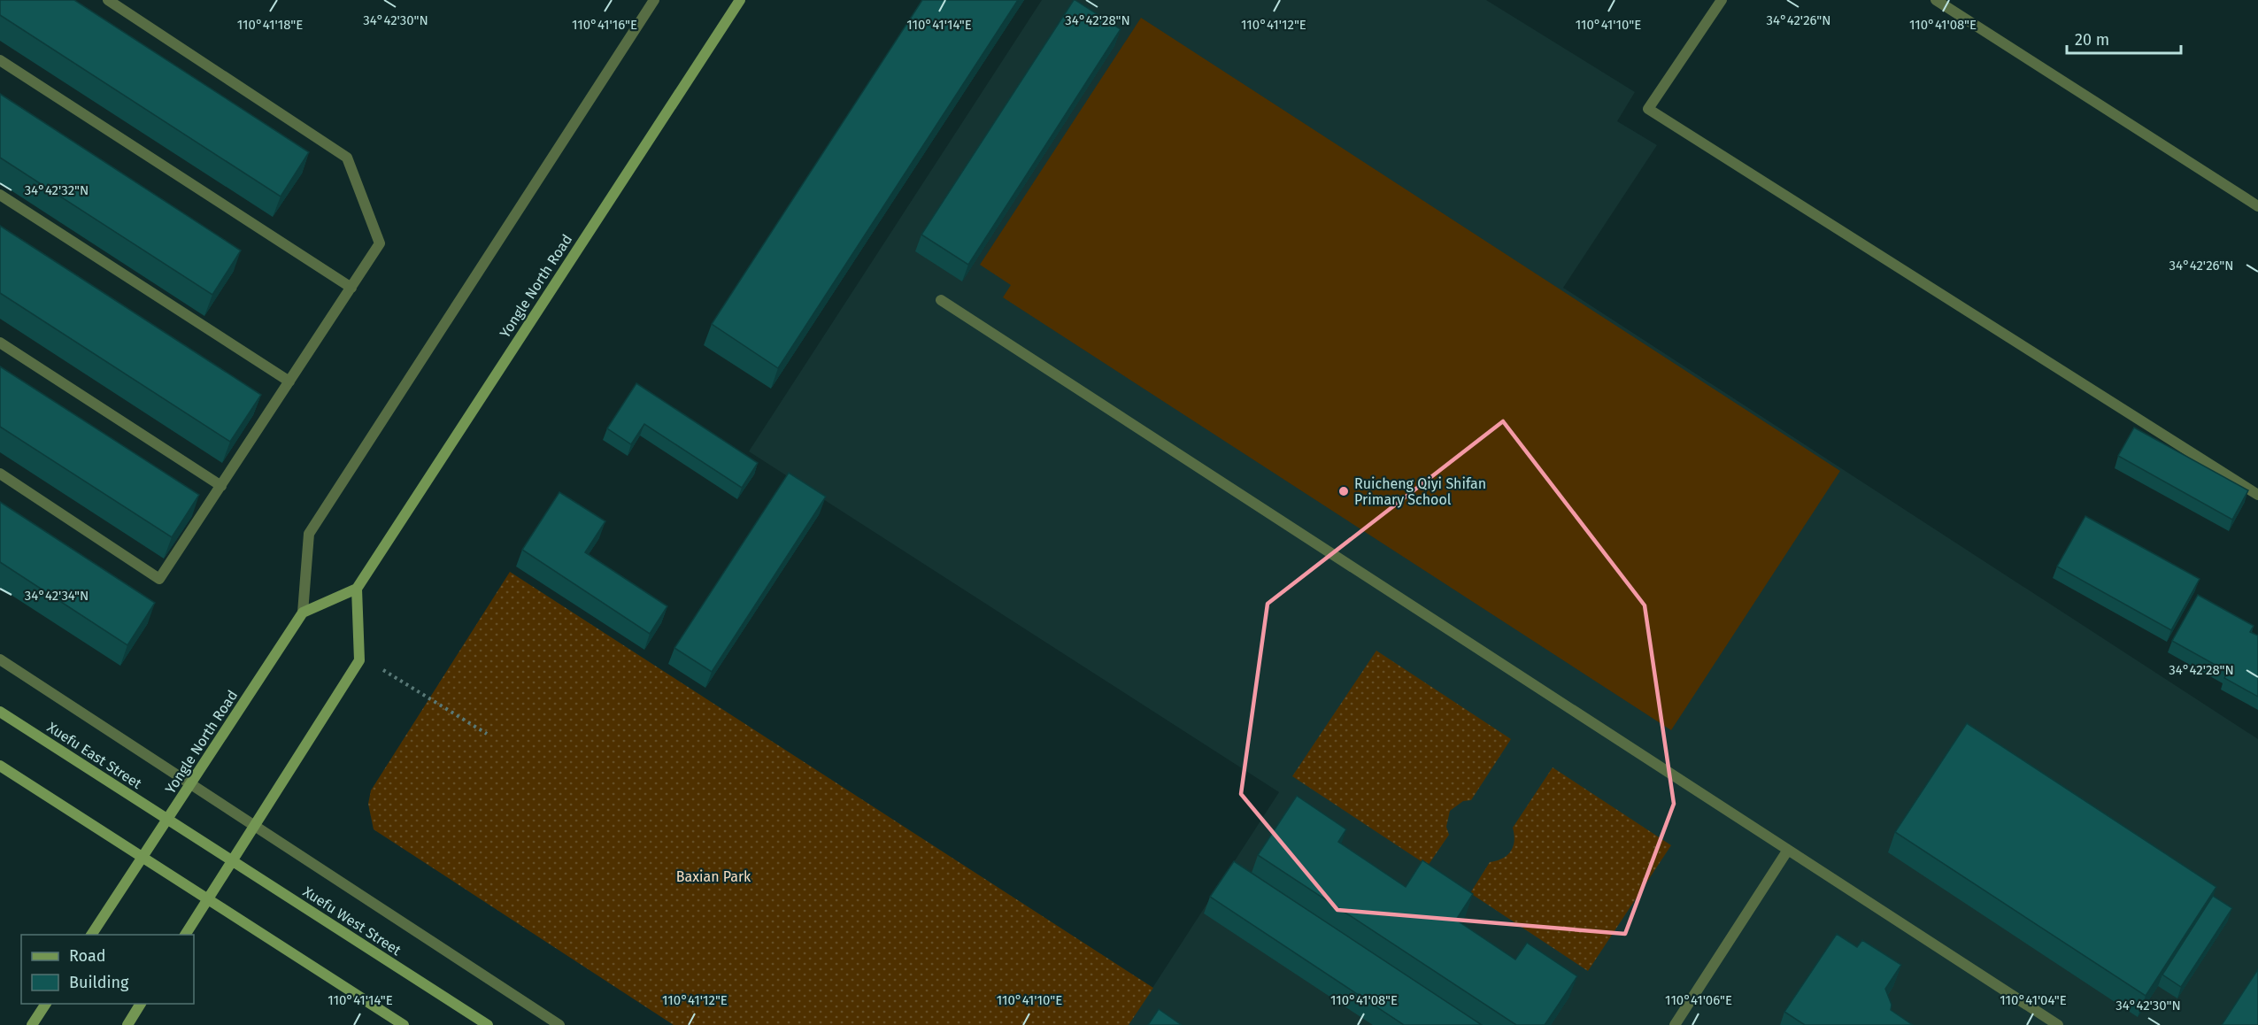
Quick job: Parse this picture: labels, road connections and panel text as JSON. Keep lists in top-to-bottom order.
{
  "streets": {
    "main road": ["Yongle North Road", "Xuefu East Street", "Xuefu West Street"]
  },
  "crossings": [
    ["Yongle North Road", "Xuefu East Street"],
    ["Xuefu East Street", "Xuefu West Street"]
  ],
  "parks": ["Baxian Park"],
  "places": ["Ruicheng Qiyi Shifan Primary School"],
  "legend": ["Road", "Building"],
  "scale_bar": "20 m",
  "coordinates": [
    "34°42'28\"N",
    "34°42'26\"N",
    "34°42'30\"N",
    "110°41'18\"E",
    "110°41'16\"E",
    "110°41'14\"E",
    "110°41'12\"E",
    "110°41'10\"E",
    "110°41'08\"E",
    "34°42'32\"N",
    "34°42'34\"N",
    "110°41'06\"E",
    "110°41'04\"E"
  ]
}
